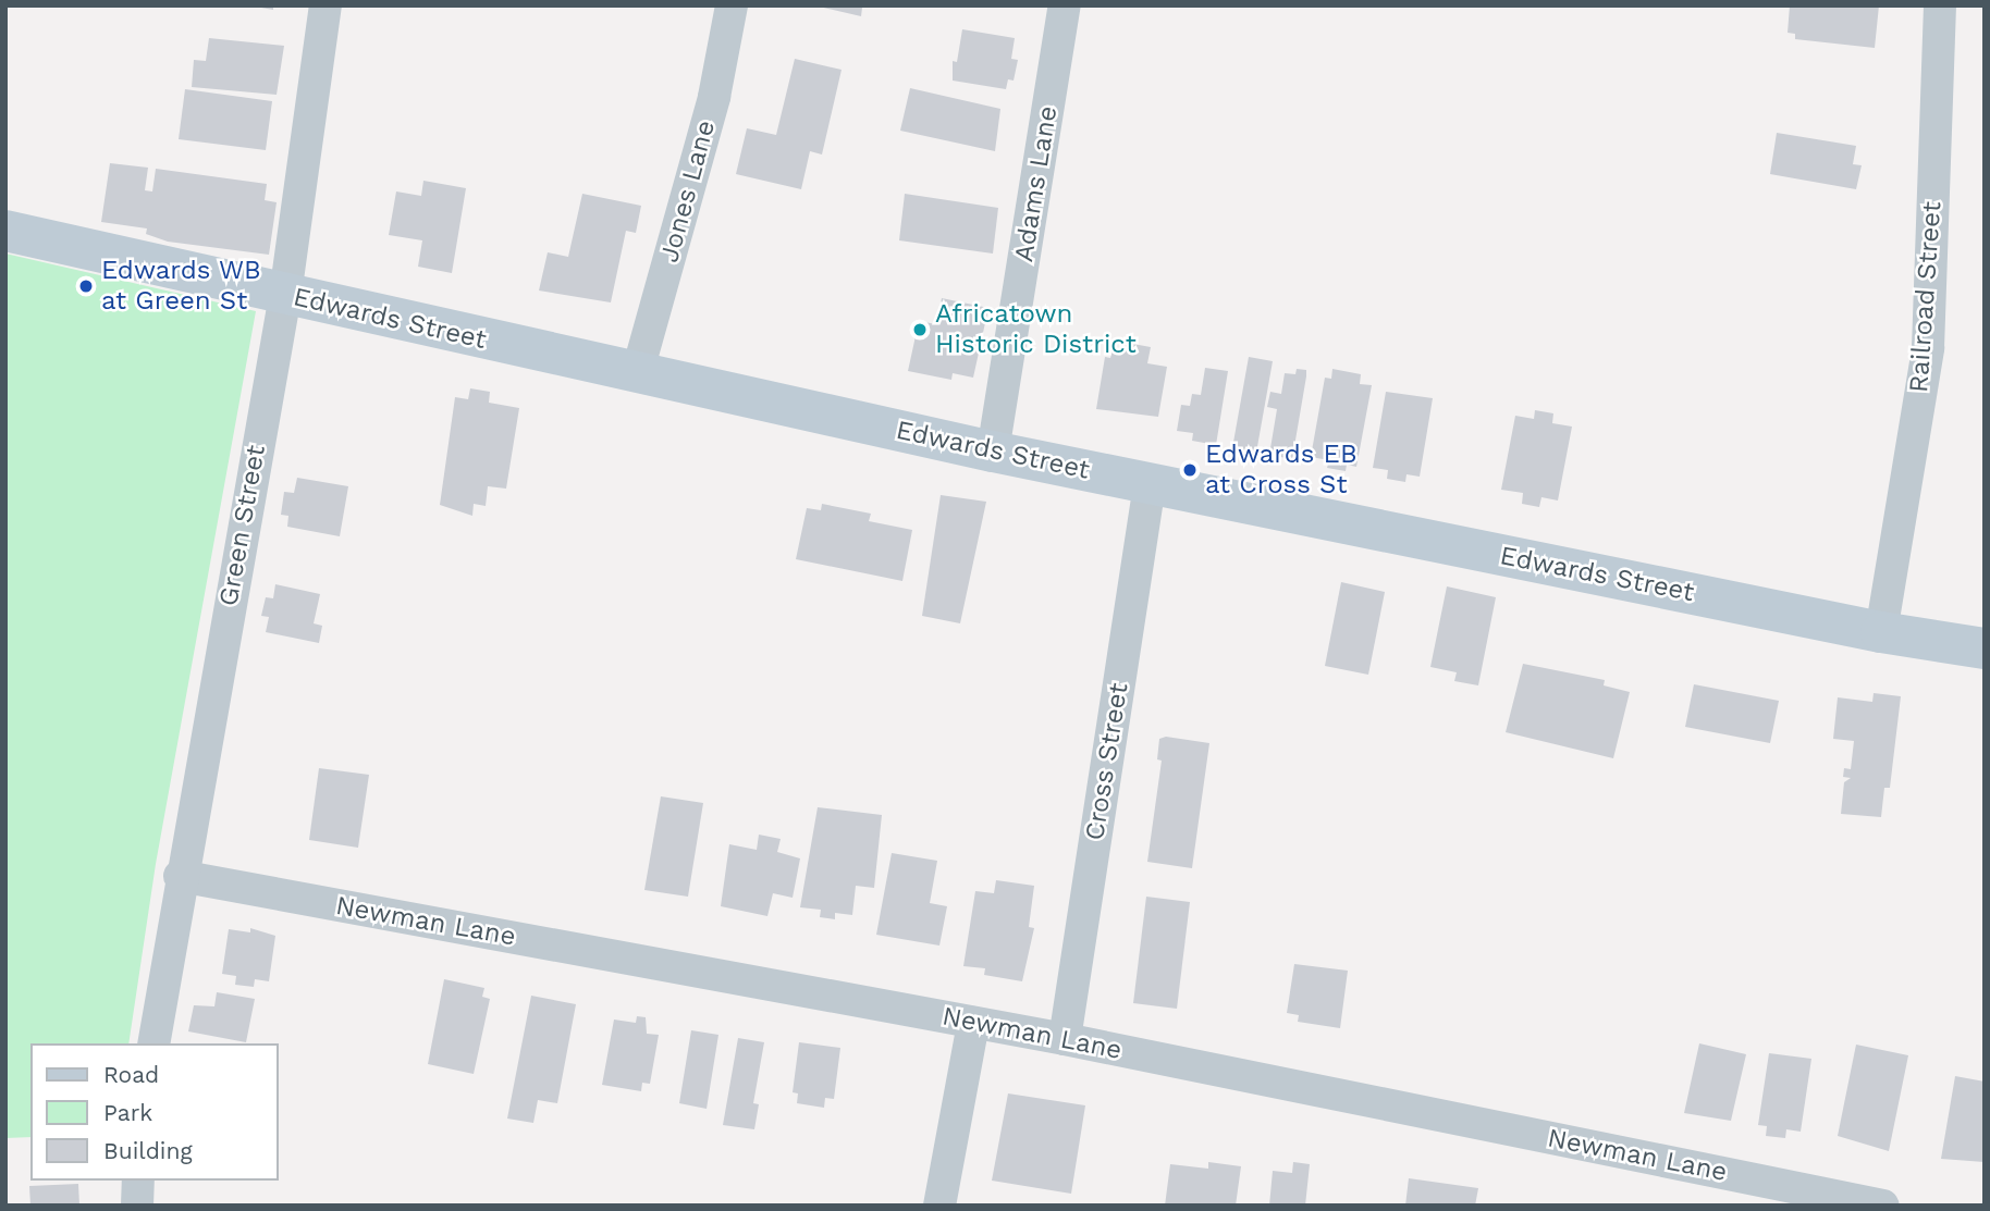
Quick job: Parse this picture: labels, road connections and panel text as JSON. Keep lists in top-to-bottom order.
{
  "streets": {
    "street": [
      "Adams Lane",
      "Jones Lane",
      "Railroad Street",
      "Edwards Street",
      "Green Street",
      "Cross Street",
      "Newman Lane"
    ]
  },
  "crossings": [
    ["Adams Lane", "Edwards Street"],
    ["Jones Lane", "Edwards Street"],
    ["Railroad Street", "Edwards Street"],
    ["Edwards Street", "Green Street"],
    ["Edwards Street", "Cross Street"],
    ["Green Street", "Newman Lane"],
    ["Cross Street", "Newman Lane"]
  ],
  "places": ["Edwards WB at Green St", "Africatown Historic District", "Edwards EB at Cross St"],
  "legend": ["Road", "Park", "Building"]
}
